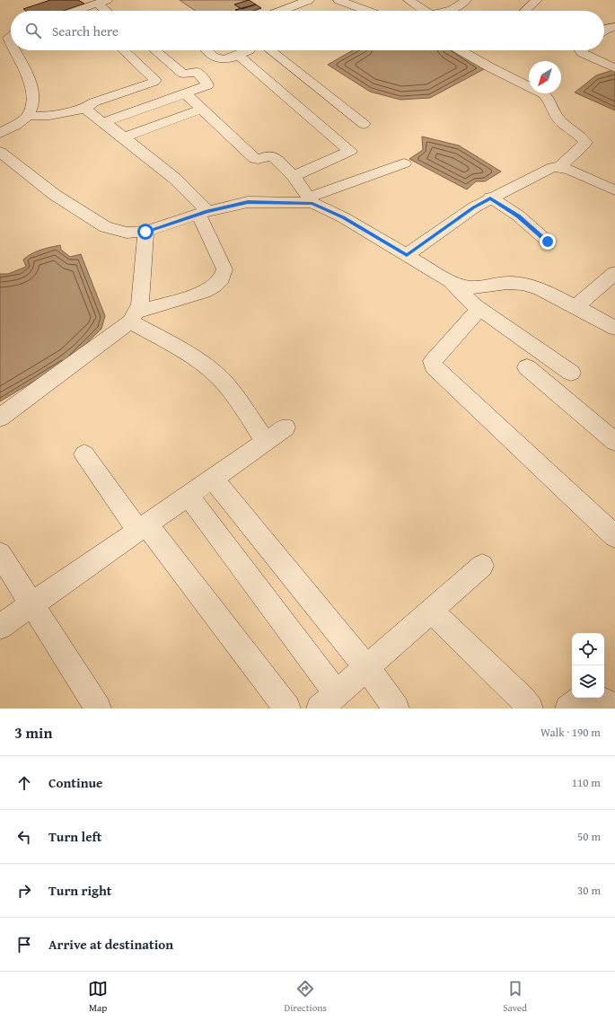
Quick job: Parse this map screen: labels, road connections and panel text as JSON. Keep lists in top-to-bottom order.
{
  "north": "bottom left",
  "page": {
    "search": "Search here",
    "heading": ["3 min", "Walk · 190 m"],
    "list": [
      ["Continue", "110 m"],
      ["Turn left", "50 m"],
      ["Turn right", "30 m"],
      "Arrive at destination"
    ],
    "nav": ["Map", "Directions", "Saved"]
  }
}
